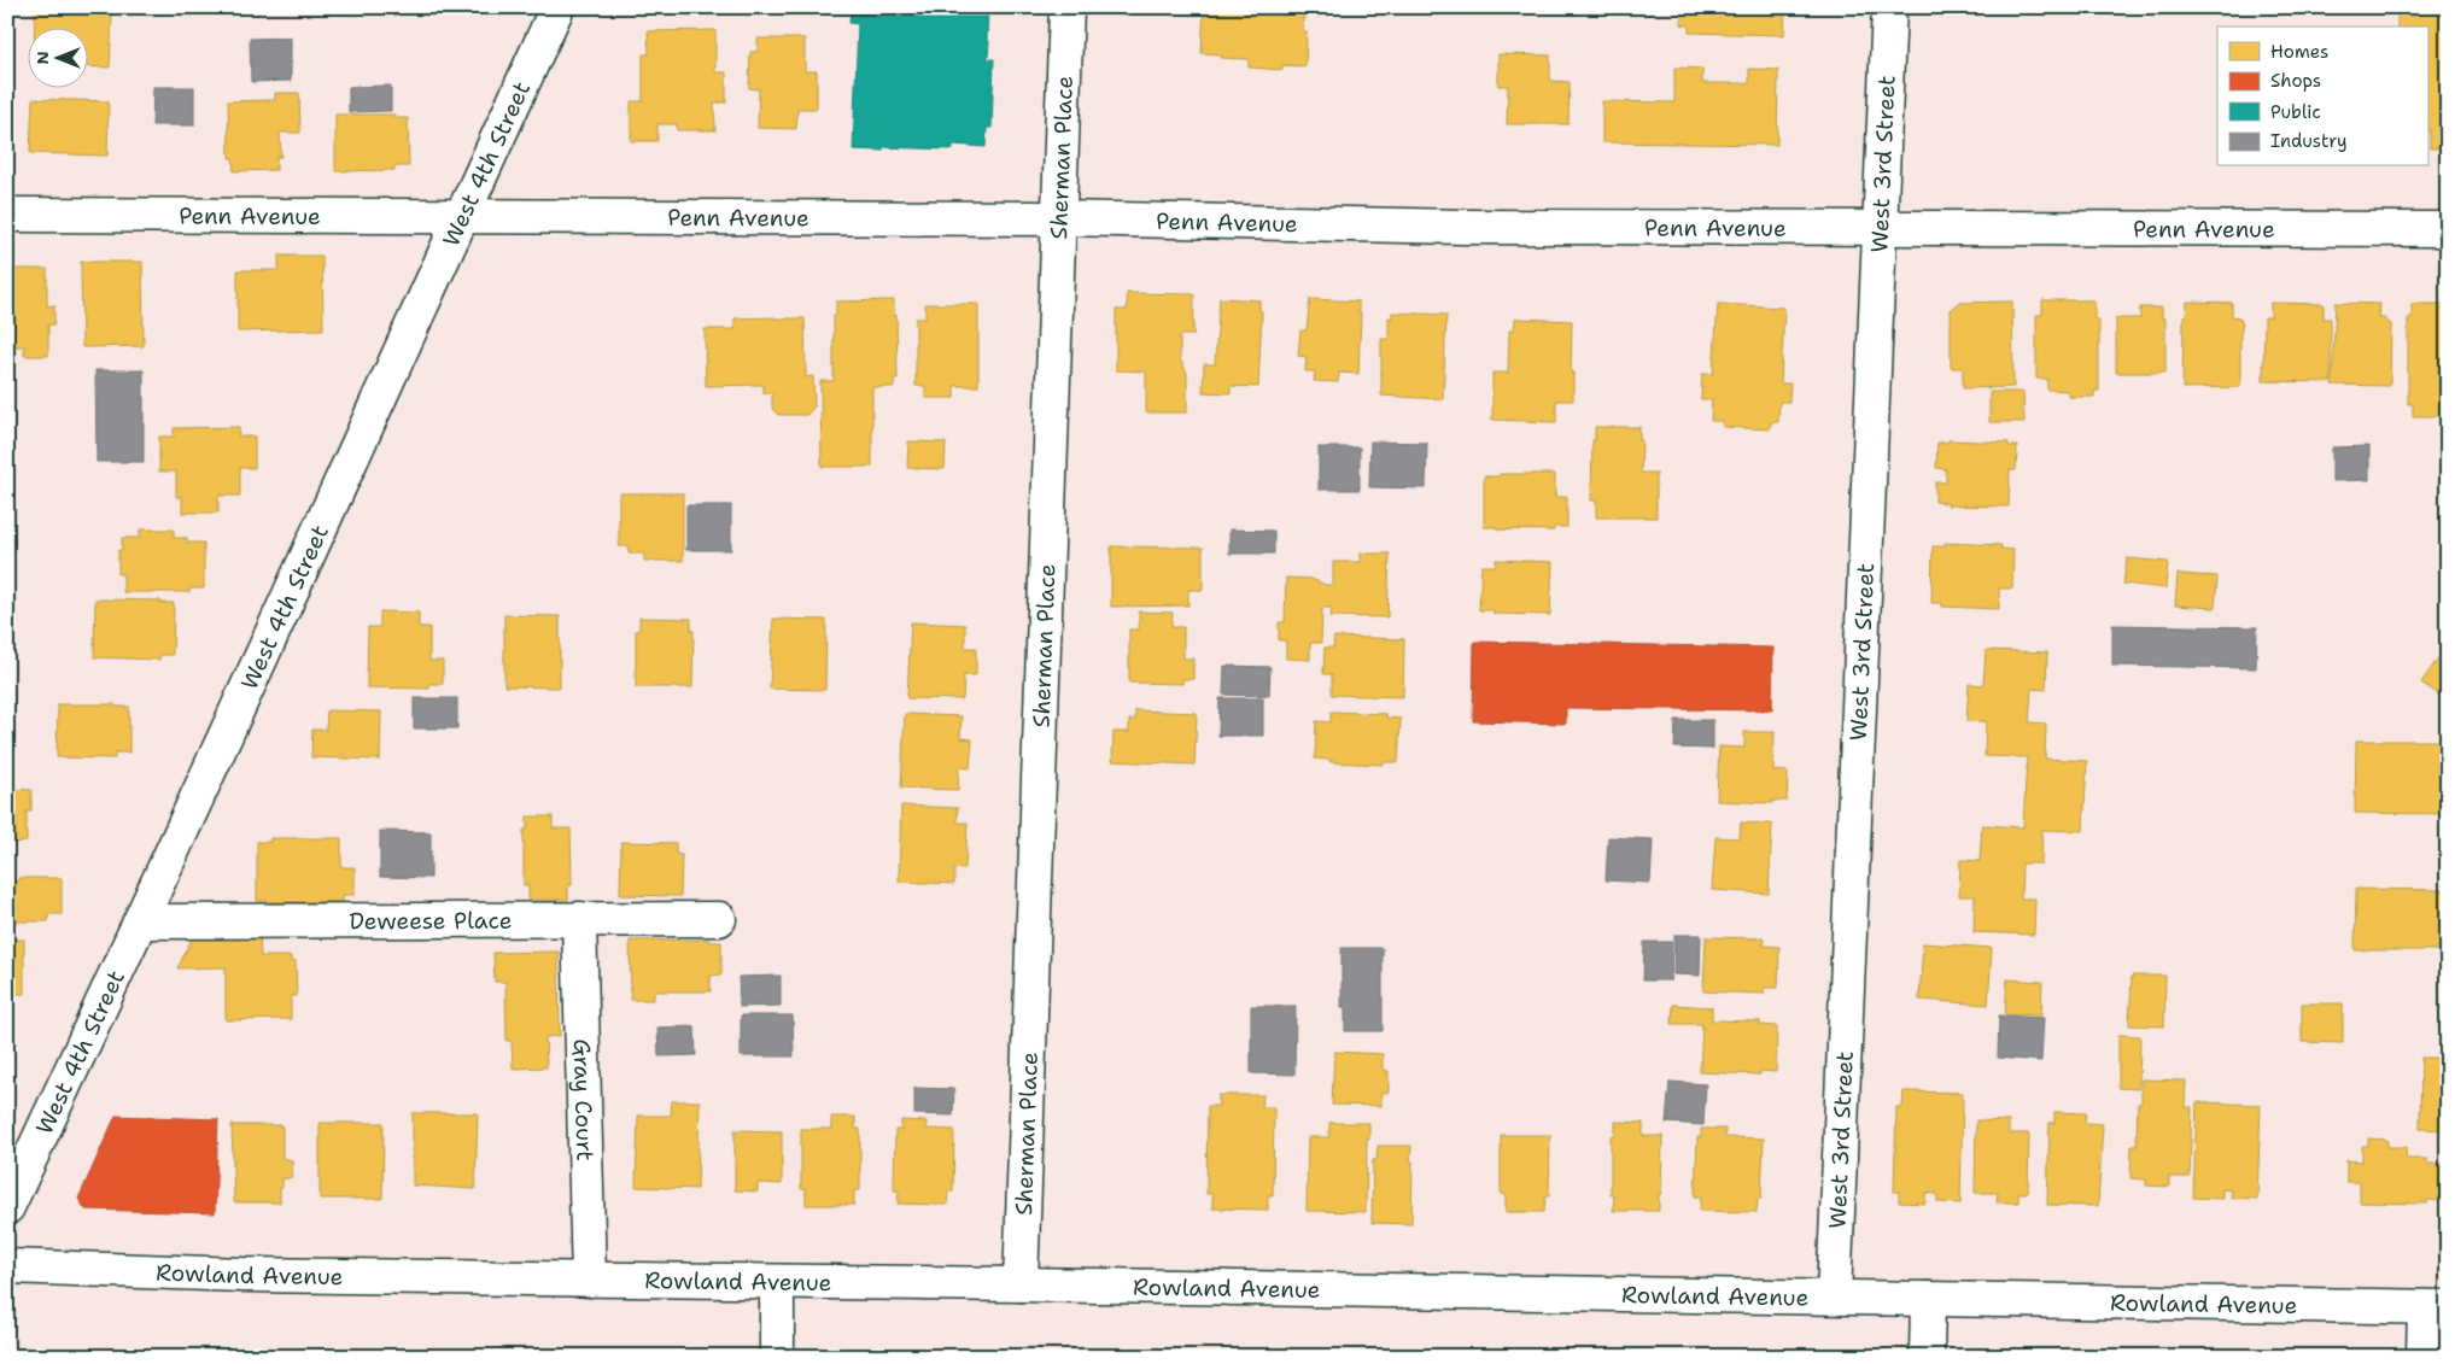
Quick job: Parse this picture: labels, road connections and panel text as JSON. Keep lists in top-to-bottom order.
{
  "streets": {
    "street": [
      "Sherman Place",
      "West 4th Street",
      "West 3rd Street",
      "Penn Avenue",
      "Deweese Place",
      "Gray Court",
      "Rowland Avenue"
    ]
  },
  "crossings": [
    ["Sherman Place", "Penn Avenue"],
    ["Sherman Place", "Rowland Avenue"],
    ["West 4th Street", "Penn Avenue"],
    ["West 4th Street", "Deweese Place"],
    ["West 3rd Street", "Penn Avenue"],
    ["West 3rd Street", "Rowland Avenue"],
    ["Deweese Place", "Gray Court"],
    ["Gray Court", "Rowland Avenue"]
  ],
  "legend": [
    "Homes",
    "Shops",
    "Public",
    "Industry"
  ],
  "north": "left"
}
